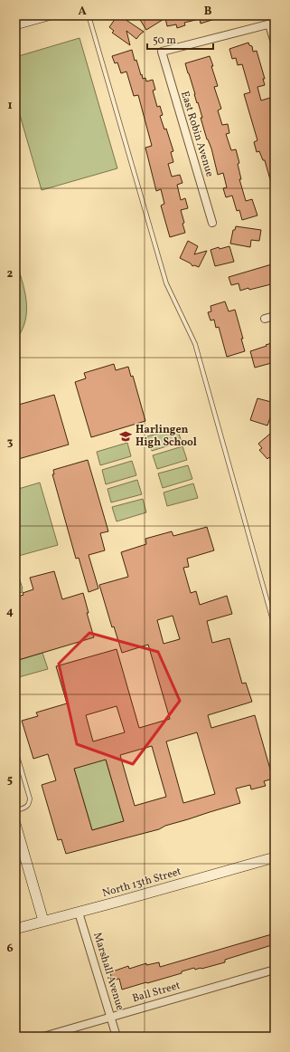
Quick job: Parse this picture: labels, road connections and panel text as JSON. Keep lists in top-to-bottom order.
{
  "streets": {
    "street": [
      "East Robin Avenue",
      "North 13th Street",
      "Marshall Avenue",
      "Ball Street"
    ]
  },
  "crossings": [
    ["North 13th Street", "Marshall Avenue"],
    ["Marshall Avenue", "Ball Street"]
  ],
  "places": {
    "school or university": ["Harlingen High School"]
  },
  "scale_bar": "50 m",
  "grid": {
    "columns": ["A", "B"],
    "rows": [
      "1",
      "2",
      "3",
      "4",
      "5",
      "6"
    ]
  }
}
